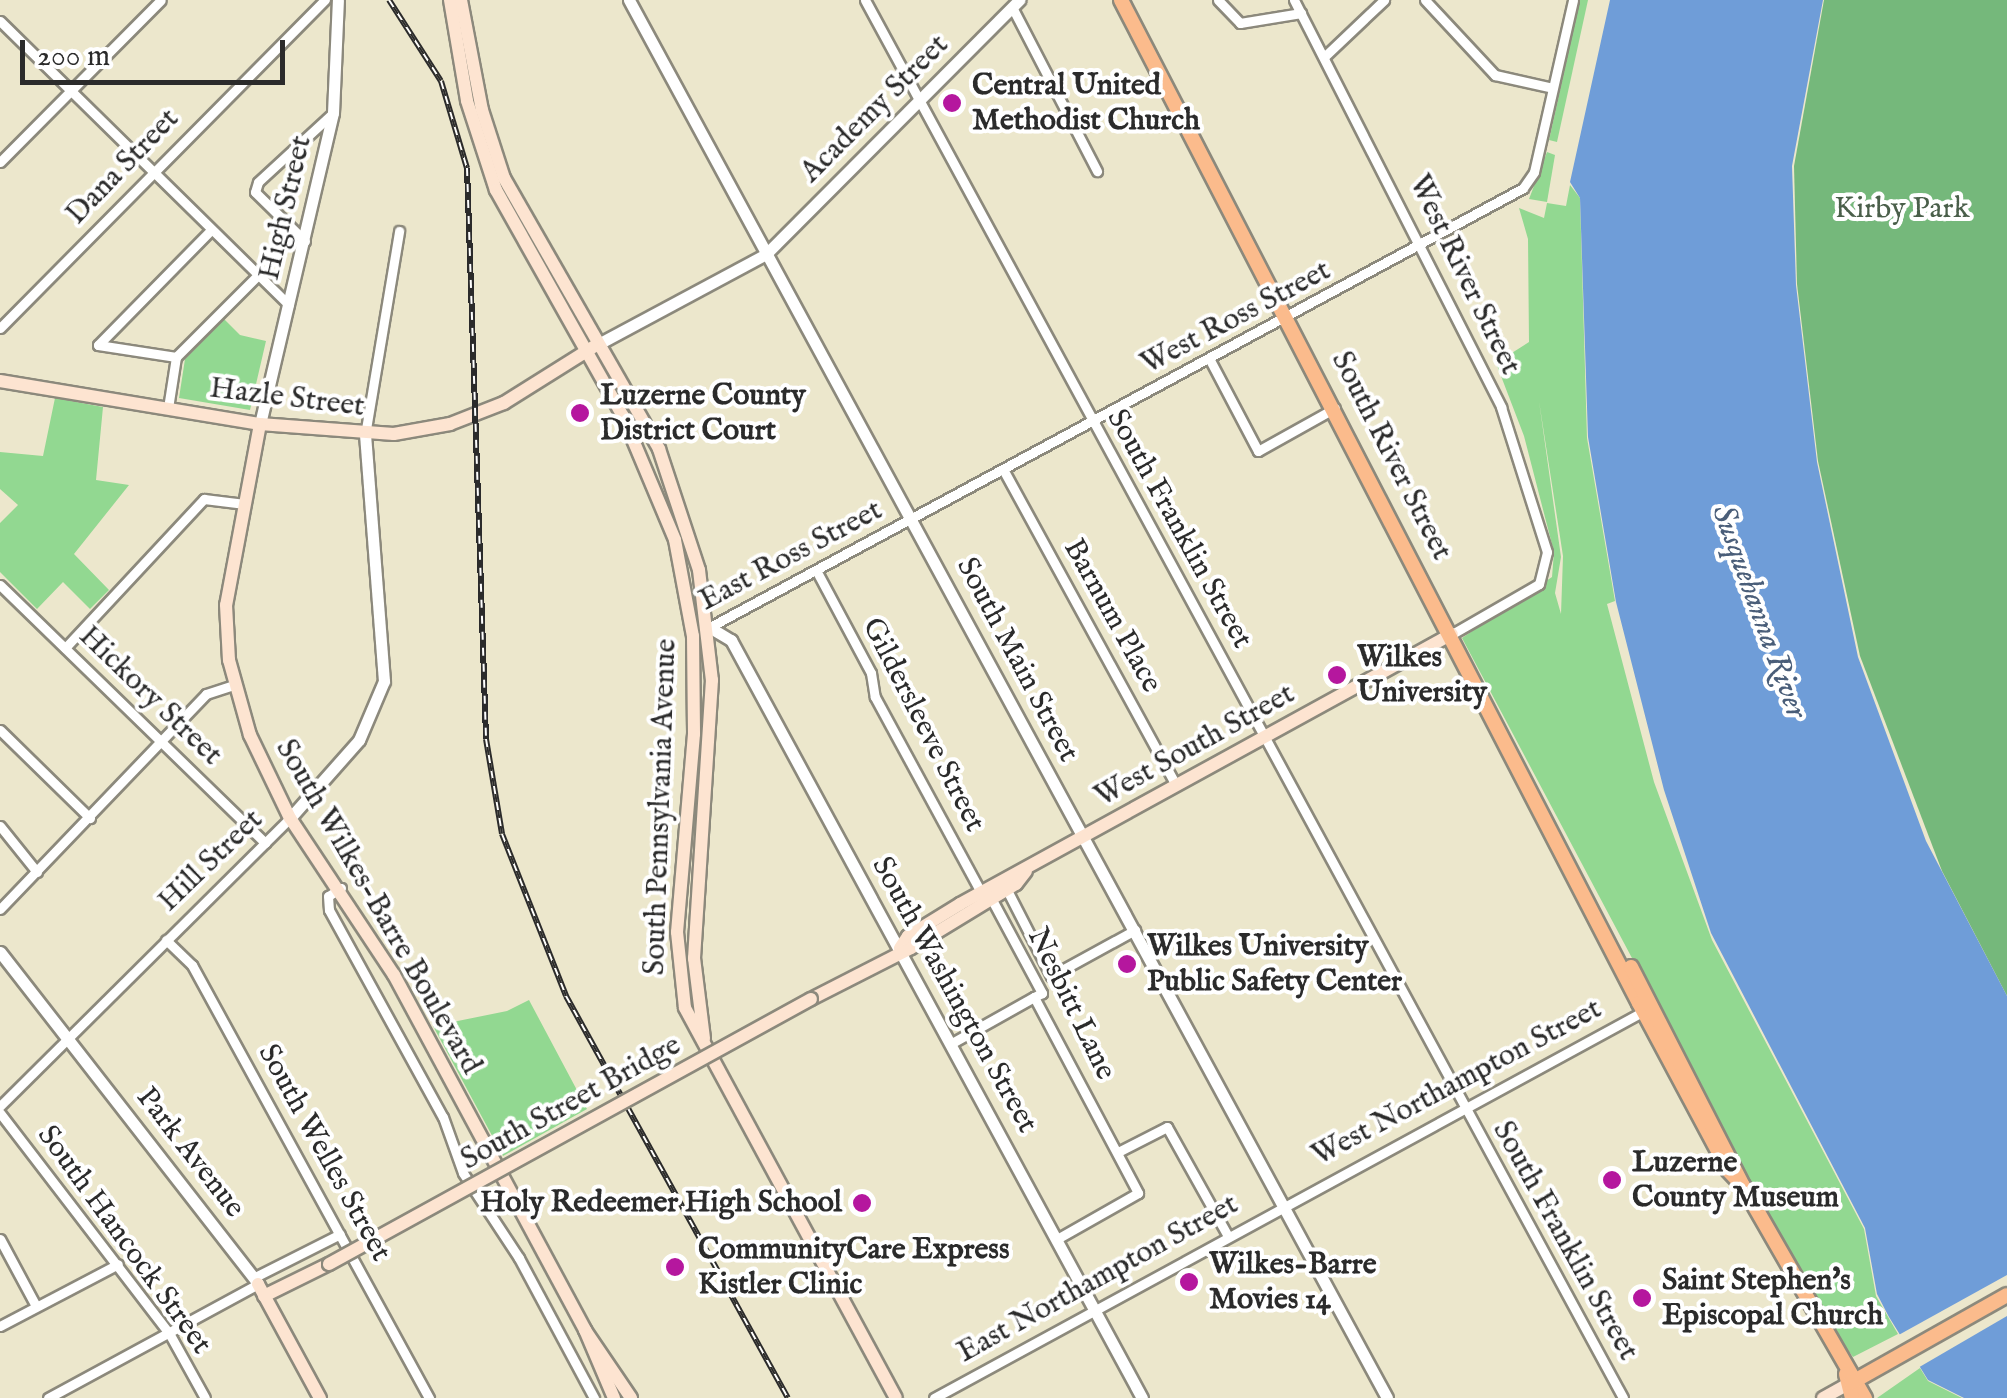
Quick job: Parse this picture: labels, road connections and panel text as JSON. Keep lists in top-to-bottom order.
{
  "streets": {
    "main road": [
      "Hazle Street",
      "South River Street",
      "West South Street",
      "South Pennsylvania Avenue",
      "South Wilkes-Barre Boulevard",
      "South Street Bridge",
      "Park Avenue"
    ],
    "street": [
      "Academy Street",
      "Dana Street",
      "High Street",
      "West River Street",
      "West Ross Street",
      "South Franklin Street",
      "East Ross Street",
      "Barnum Place",
      "South Main Street",
      "Hickory Street",
      "Gildersleeve Street",
      "Hill Street",
      "South Washington Street",
      "Nesbitt Lane",
      "West Northampton Street",
      "South Welles Street",
      "South Hancock Street",
      "East Northampton Street"
    ]
  },
  "crossings": [
    ["Academy Street", "Hazle Street"],
    ["Academy Street", "South Franklin Street"],
    ["Academy Street", "South Main Street"],
    ["High Street", "Hazle Street"],
    ["High Street", "South Wilkes-Barre Boulevard"],
    ["West River Street", "West Ross Street"],
    ["West River Street", "West South Street"],
    ["West Ross Street", "South River Street"],
    ["West Ross Street", "South Franklin Street"],
    ["West Ross Street", "East Ross Street"],
    ["West Ross Street", "Barnum Place"],
    ["West Ross Street", "South Main Street"],
    ["Hazle Street", "South Main Street"],
    ["Hazle Street", "South Pennsylvania Avenue"],
    ["Hazle Street", "Hill Street"],
    ["Hazle Street", "South Wilkes-Barre Boulevard"],
    ["South River Street", "West South Street"],
    ["South River Street", "West Northampton Street"],
    ["South Franklin Street", "West South Street"],
    ["South Franklin Street", "West Northampton Street"],
    ["East Ross Street", "South Main Street"],
    ["East Ross Street", "Gildersleeve Street"],
    ["East Ross Street", "South Pennsylvania Avenue"],
    ["East Ross Street", "South Washington Street"],
    ["Barnum Place", "West South Street"],
    ["South Main Street", "West South Street"],
    ["South Main Street", "West Northampton Street"],
    ["South Main Street", "East Northampton Street"],
    ["Hickory Street", "Hill Street"],
    ["Gildersleeve Street", "Nesbitt Lane"],
    ["Gildersleeve Street", "South Street Bridge"],
    ["South Pennsylvania Avenue", "South Washington Street"],
    ["Hill Street", "South Wilkes-Barre Boulevard"],
    ["Hill Street", "Park Avenue"],
    ["Hill Street", "South Welles Street"],
    ["Hill Street", "South Hancock Street"],
    ["South Washington Street", "Nesbitt Lane"],
    ["South Washington Street", "South Street Bridge"],
    ["South Washington Street", "East Northampton Street"],
    ["Nesbitt Lane", "South Street Bridge"],
    ["West Northampton Street", "East Northampton Street"],
    ["South Street Bridge", "Park Avenue"]
  ],
  "water": ["Susquehanna River"],
  "parks": ["Kirby Park"],
  "places": [
    "Central United Methodist Church",
    "Luzerne County District Court",
    "Wilkes University",
    "Wilkes University Public Safety Center",
    "Luzerne County Museum",
    "Holy Redeemer High School",
    "CommunityCare Express Kistler Clinic",
    "Wilkes-Barre Movies 14",
    "Saint Stephen's Episcopal Church"
  ],
  "scale_bar": "200 m"
}
